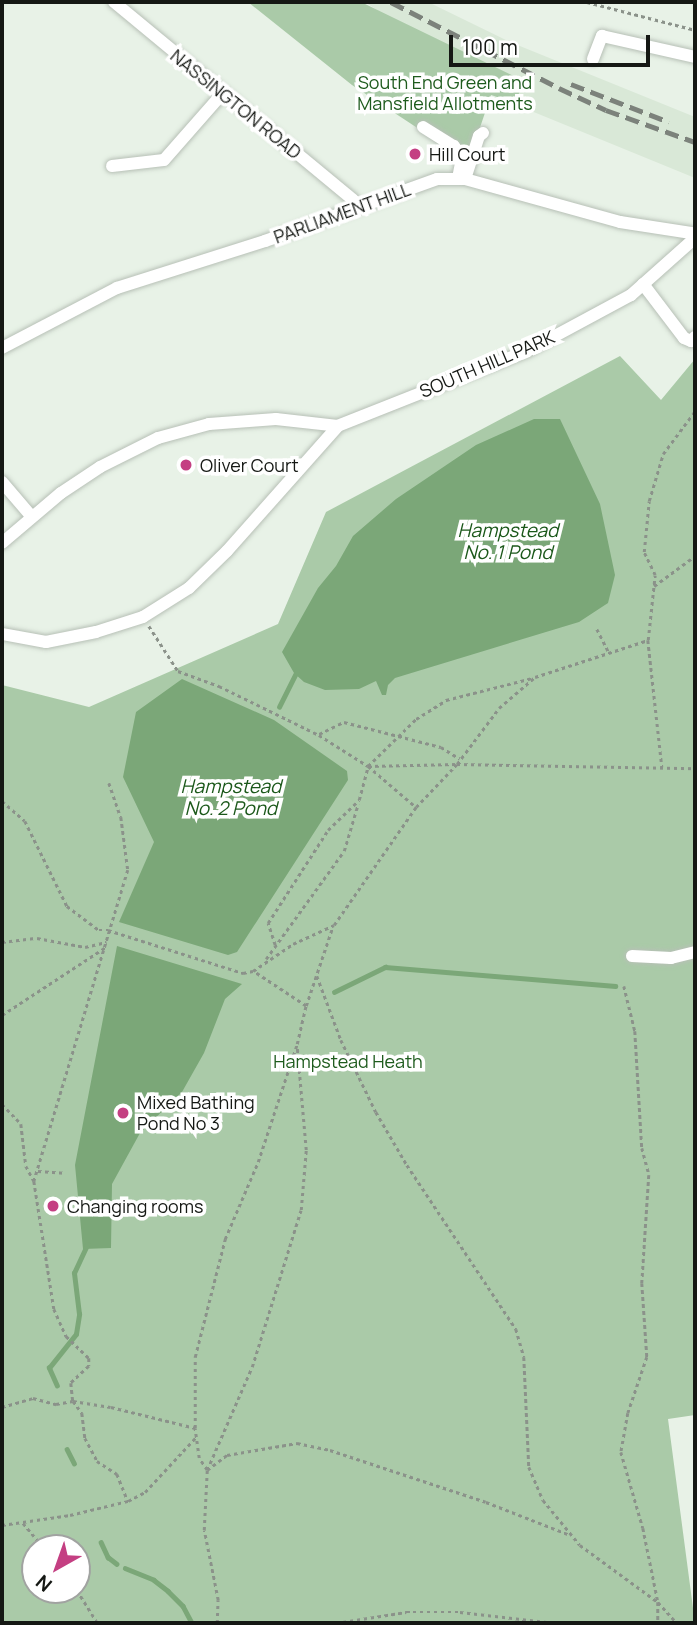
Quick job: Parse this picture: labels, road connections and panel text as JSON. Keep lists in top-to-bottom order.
{
  "streets": {
    "street": ["NASSINGTON ROAD", "PARLIAMENT HILL", "SOUTH HILL PARK"]
  },
  "crossings": [
    ["NASSINGTON ROAD", "PARLIAMENT HILL"],
    ["PARLIAMENT HILL", "SOUTH HILL PARK"]
  ],
  "water": ["Hampstead No. 1 Pond", "Hampstead No. 2 Pond"],
  "parks": ["South End Green and Mansfield Allotments", "Hampstead Heath"],
  "places": [
    "Hill Court",
    "Oliver Court",
    "Mixed Bathing Pond No 3",
    "Changing rooms"
  ],
  "scale_bar": "100 m",
  "north": "bottom left"
}
